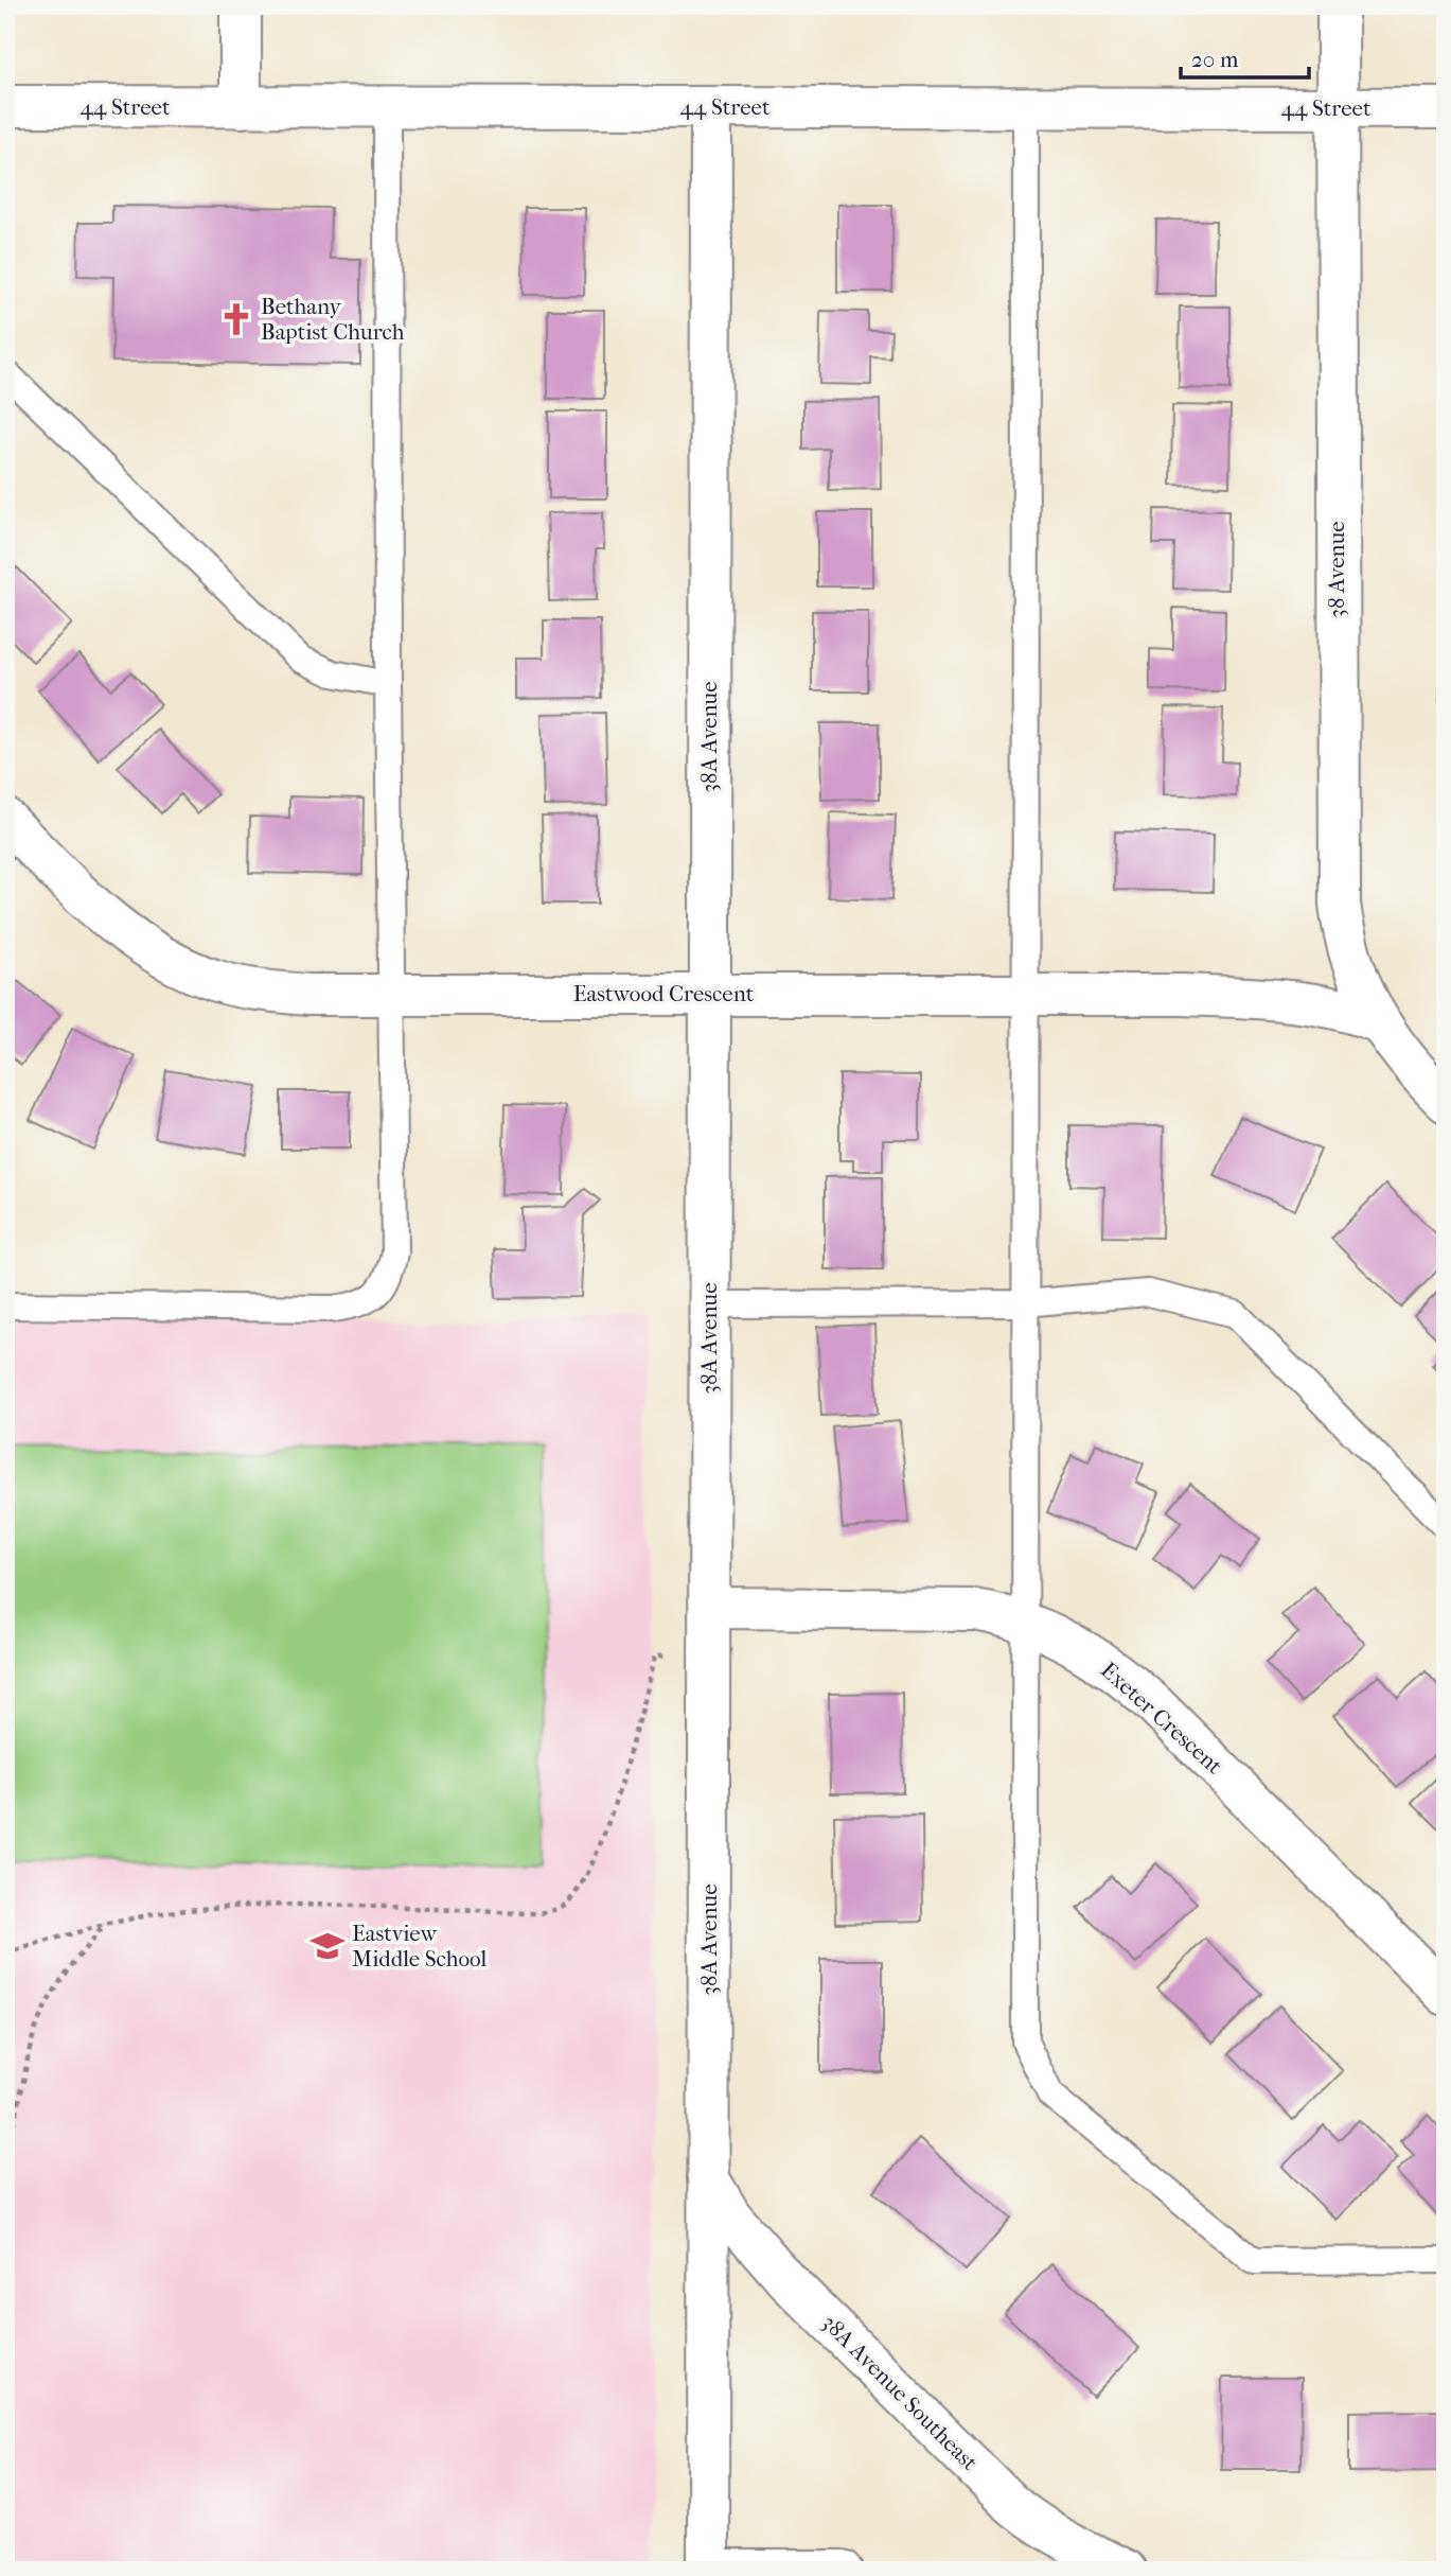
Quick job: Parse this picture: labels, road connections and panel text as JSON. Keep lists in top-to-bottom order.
{
  "streets": {
    "street": [
      "44 Street",
      "38 Avenue",
      "38A Avenue",
      "Eastwood Crescent",
      "Exeter Crescent",
      "38A Avenue Southeast"
    ]
  },
  "crossings": [
    ["44 Street", "38 Avenue"],
    ["44 Street", "38A Avenue"],
    ["38 Avenue", "Eastwood Crescent"],
    ["38A Avenue", "Eastwood Crescent"],
    ["38A Avenue", "Exeter Crescent"],
    ["38A Avenue", "38A Avenue Southeast"]
  ],
  "places": {
    "church": ["Bethany Baptist Church"],
    "school or university": ["Eastview Middle School"]
  },
  "scale_bar": "20 m"
}
